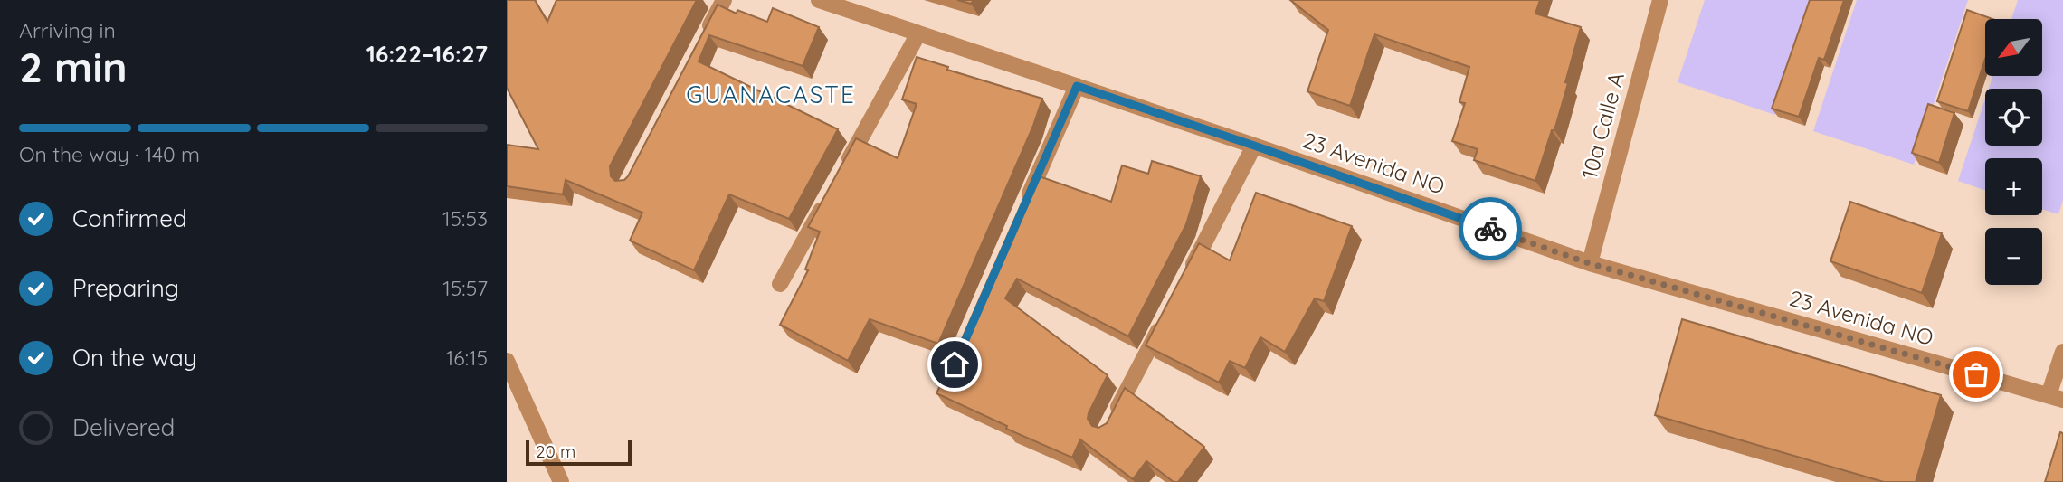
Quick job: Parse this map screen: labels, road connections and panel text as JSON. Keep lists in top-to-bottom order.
{
  "streets": {
    "street": ["10a Calle A", "23 Avenida NO"]
  },
  "crossings": [
    ["10a Calle A", "23 Avenida NO"]
  ],
  "districts": ["GUANACASTE"],
  "scale_bar": "20 m",
  "north": "bottom left",
  "page": {
    "heading": ["2 min", "Arriving in", "16:22–16:27"],
    "map_buttons": ["+", "−"],
    "bar": "On the way · 140 m",
    "list": [
      ["Confirmed", "15:53"],
      ["Preparing", "15:57"],
      ["On the way", "16:15"],
      "Delivered"
    ],
    "scale": "20 m"
  }
}
